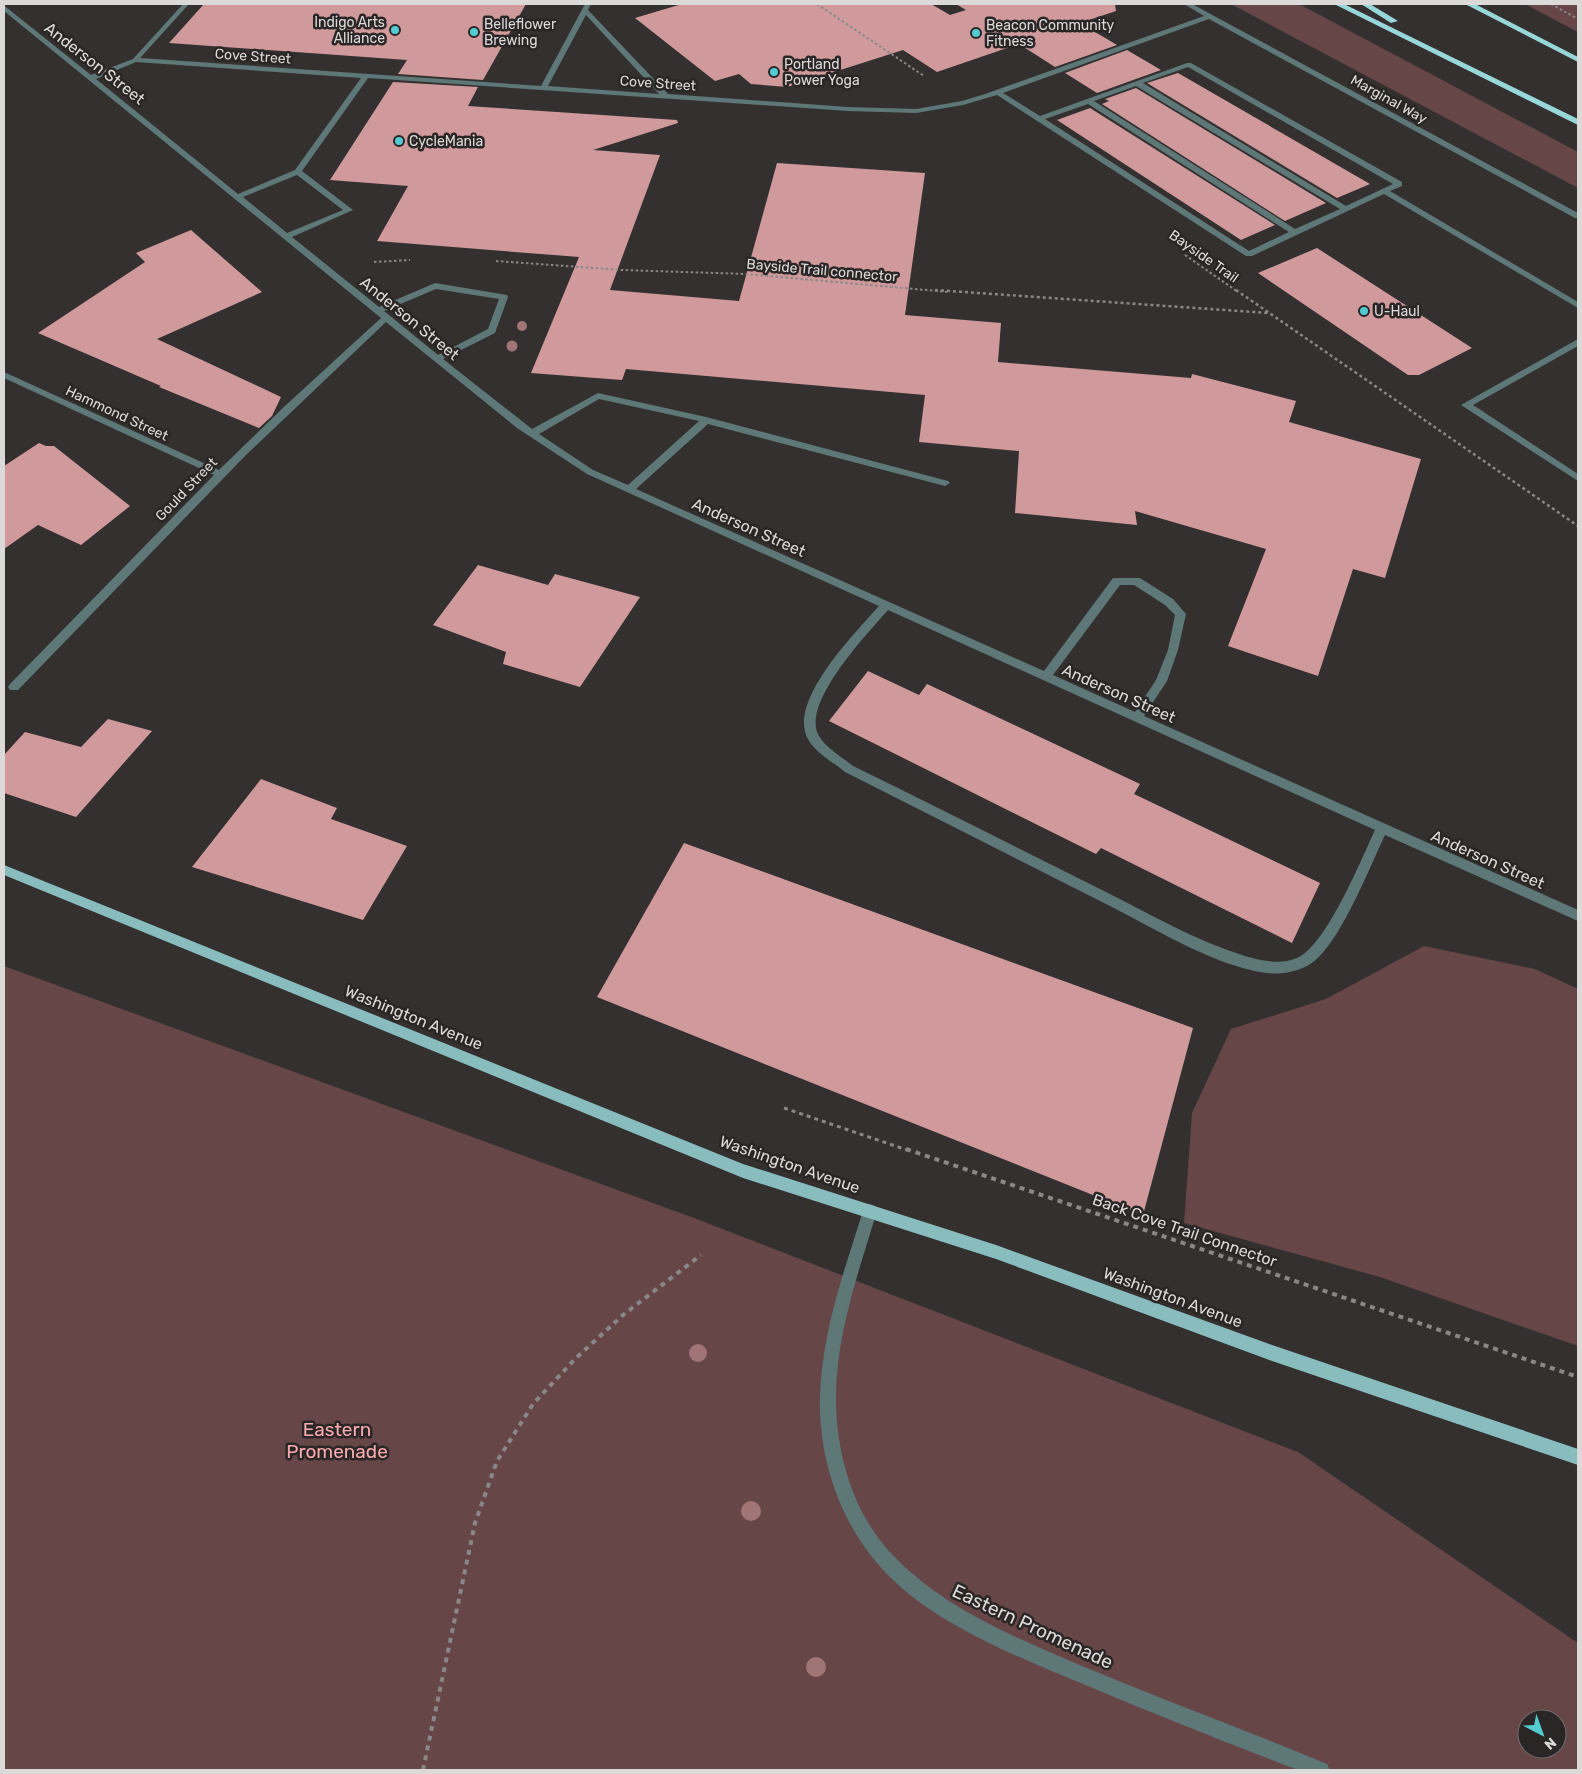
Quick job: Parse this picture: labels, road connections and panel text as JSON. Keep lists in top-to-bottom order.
{
  "streets": {
    "main road": ["Washington Avenue"],
    "street": [
      "Cove Street",
      "Anderson Street",
      "Marginal Way",
      "Hammond Street",
      "Gould Street",
      "Eastern Promenade"
    ],
    "path": ["Bayside Trail", "Bayside Trail connector", "Back Cove Trail Connector"]
  },
  "crossings": [
    ["Cove Street", "Anderson Street"],
    ["Cove Street", "Marginal Way"],
    ["Anderson Street", "Gould Street"],
    ["Bayside Trail", "Bayside Trail connector"],
    ["Hammond Street", "Gould Street"],
    ["Washington Avenue", "Eastern Promenade"]
  ],
  "parks": ["Eastern Promenade"],
  "places": [
    "Indigo Arts Alliance",
    "Belleflower Brewing",
    "Beacon Community Fitness",
    "Portland Power Yoga",
    "CycleMania",
    "U-Haul"
  ],
  "north": "bottom right"
}
